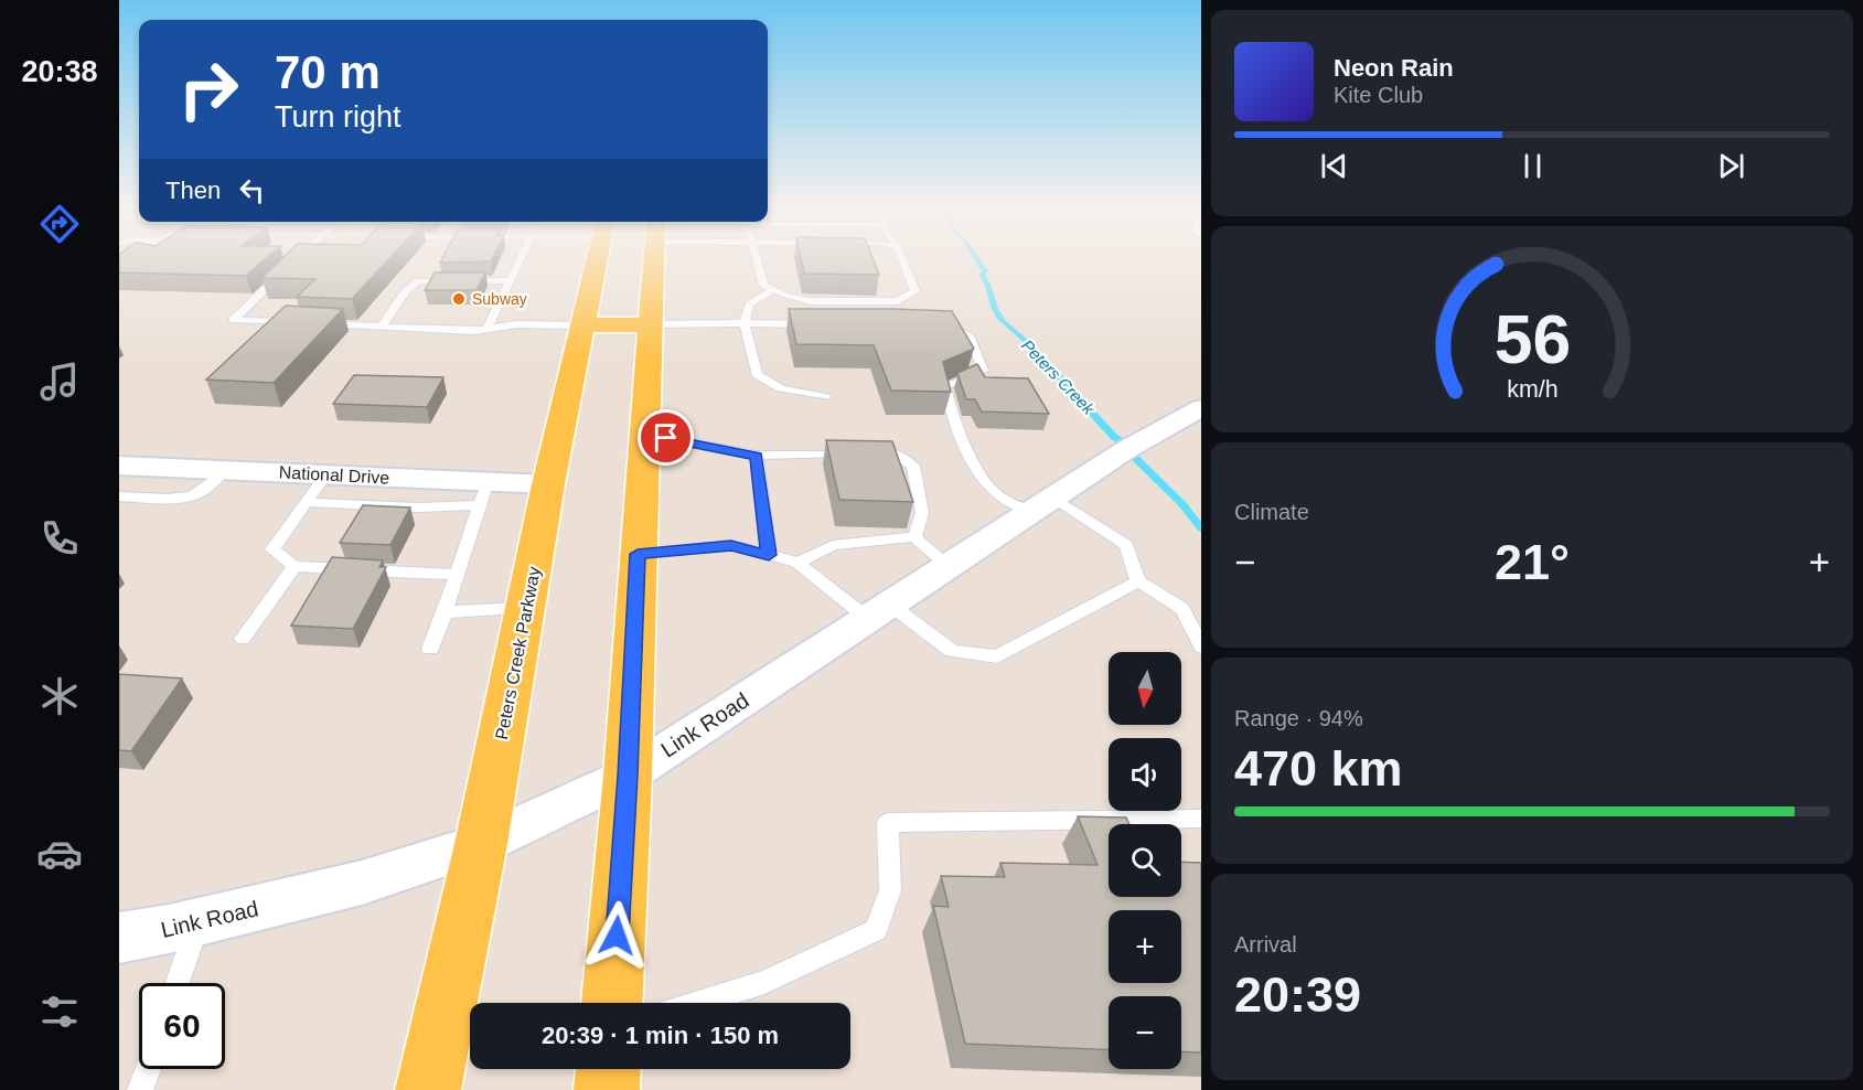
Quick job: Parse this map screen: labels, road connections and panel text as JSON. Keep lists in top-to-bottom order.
{
  "streets": {
    "main road": ["Peters Creek Parkway"],
    "street": ["National Drive", "Link Road"]
  },
  "crossings": [
    ["National Drive", "Peters Creek Parkway"],
    ["Peters Creek Parkway", "Link Road"]
  ],
  "water": ["Peters Creek"],
  "places": ["Subway"],
  "north": "bottom",
  "page": {
    "tabs": "20:38",
    "turn": ["70 m", "Turn right"],
    "song": ["Neon Rain", "Kite Club"],
    "then": "Then",
    "tile": [
      "Climate",
      ["Range · 94%", "470 km"],
      ["Arrival", "20:39"]
    ],
    "heat": ["−", "21°", "+"],
    "map_buttons": ["+", "−"],
    "limit": "60",
    "trip": "20:39 · 1 min · 150 m",
    "gauge": ["56", "km/h"]
  }
}
